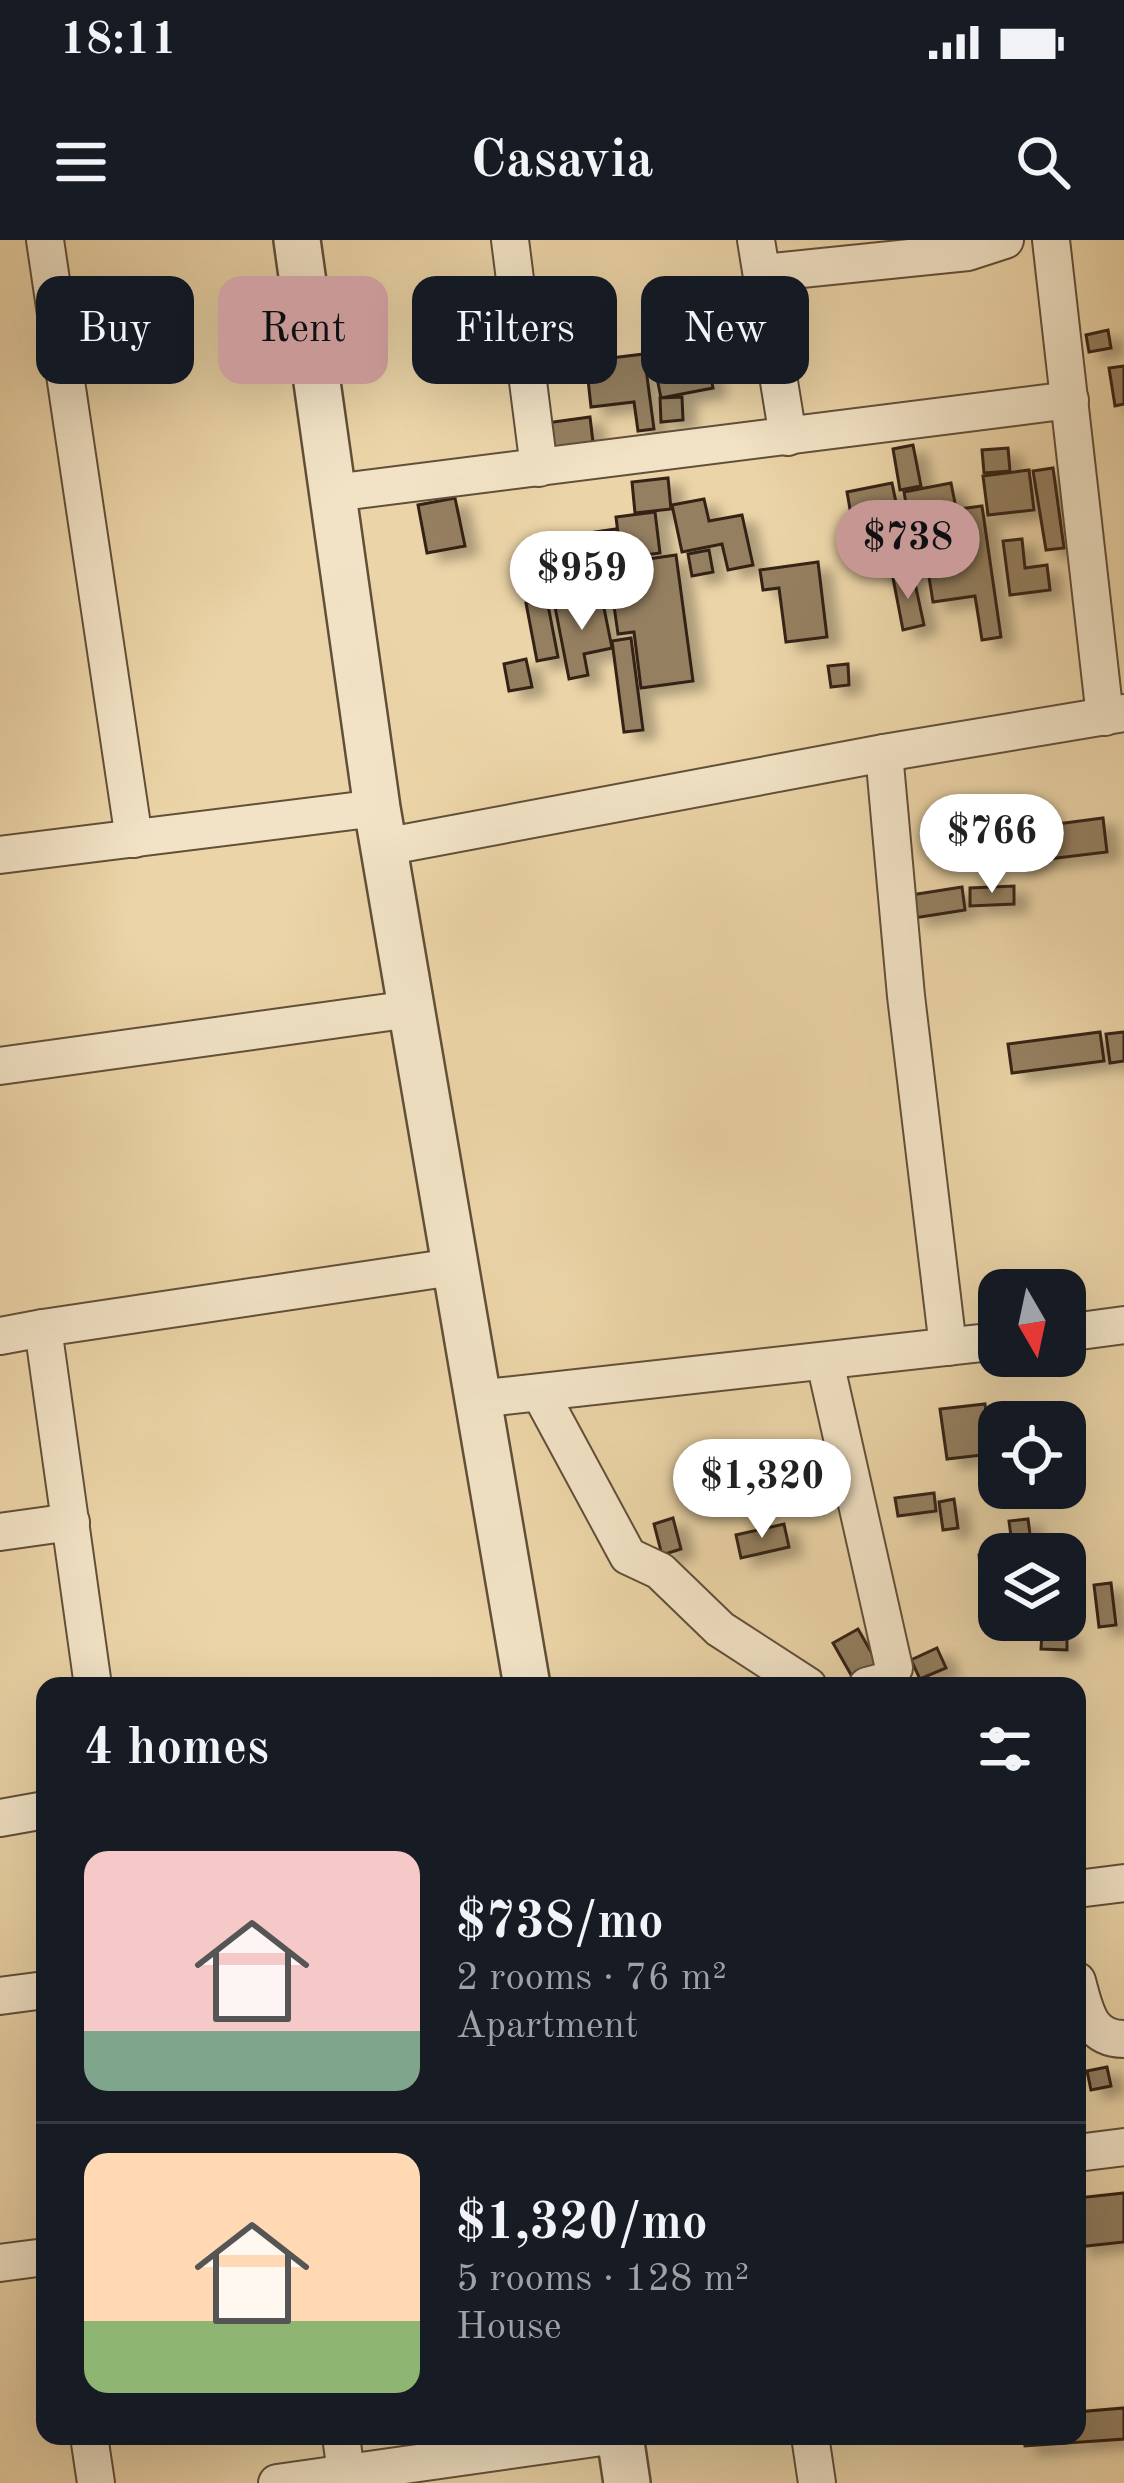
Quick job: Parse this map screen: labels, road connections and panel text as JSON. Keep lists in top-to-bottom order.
{
  "north": "bottom",
  "page": {
    "status": "18:11",
    "header": "Casavia",
    "chip": [
      "Buy",
      "Rent",
      "Filters",
      "New"
    ],
    "price": [
      "$738",
      "$959",
      "$766",
      "$1,320"
    ],
    "heading": "4 homes",
    "list": [
      {
        "name": "$738/mo",
        "note": "2 rooms · 76 m² · Apartment"
      },
      {
        "name": "$1,320/mo",
        "note": "5 rooms · 128 m² · House"
      }
    ]
  }
}
